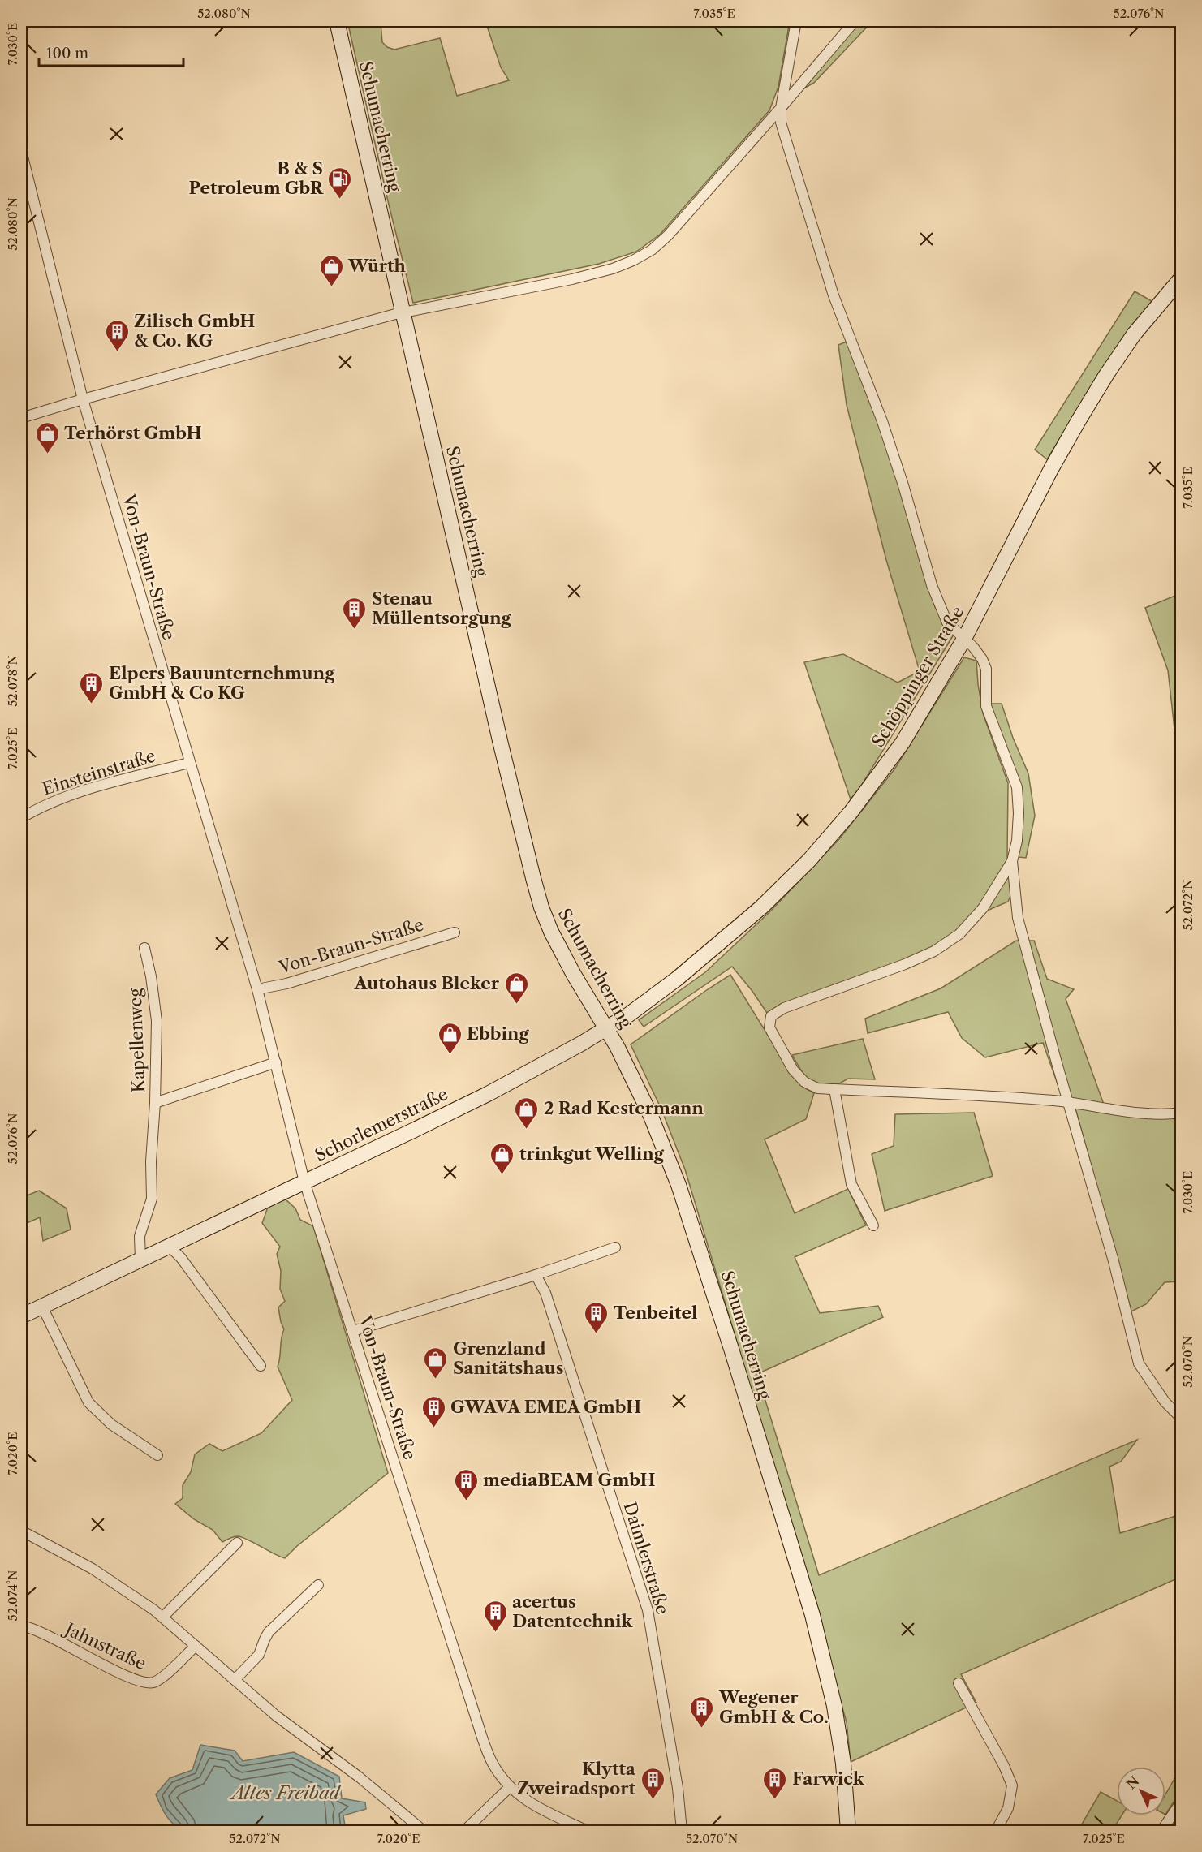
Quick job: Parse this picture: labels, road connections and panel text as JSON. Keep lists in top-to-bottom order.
{
  "streets": {
    "main road": ["Schumacherring", "Schöppinger Straße", "Schorlemerstraße"],
    "street": [
      "Von-Braun-Straße",
      "Einsteinstraße",
      "Kapellenweg",
      "Daimlerstraße",
      "Jahnstraße"
    ]
  },
  "crossings": [
    ["Schumacherring", "Schöppinger Straße"],
    ["Schumacherring", "Schorlemerstraße"],
    ["Von-Braun-Straße", "Einsteinstraße"],
    ["Von-Braun-Straße", "Kapellenweg"],
    ["Von-Braun-Straße", "Schorlemerstraße"],
    ["Schöppinger Straße", "Schorlemerstraße"],
    ["Kapellenweg", "Schorlemerstraße"]
  ],
  "water": ["Altes Freibad"],
  "places": {
    "fuel station": ["B & S Petroleum GbR"],
    "shop": [
      "Würth",
      "Terhörst GmbH",
      "Autohaus Bleker",
      "Ebbing",
      "2 Rad Kestermann",
      "trinkgut Welling",
      "Grenzland Sanitätshaus"
    ],
    "building": [
      "Zilisch GmbH & Co. KG",
      "Stenau Müllentsorgung",
      "Elpers Bauunternehmung GmbH & Co KG",
      "Tenbeitel",
      "GWAVA EMEA GmbH",
      "mediaBEAM GmbH",
      "acertus Datentechnik",
      "Wegener GmbH & Co.",
      "Klytta Zweiradsport",
      "Farwick"
    ]
  },
  "scale_bar": "100 m",
  "north": "top left",
  "coordinates": [
    "52.080°N",
    "7.035°E",
    "52.076°N",
    "7.030°E",
    "52.078°N",
    "7.025°E",
    "52.072°N",
    "52.070°N",
    "7.020°E",
    "52.074°N"
  ]
}
